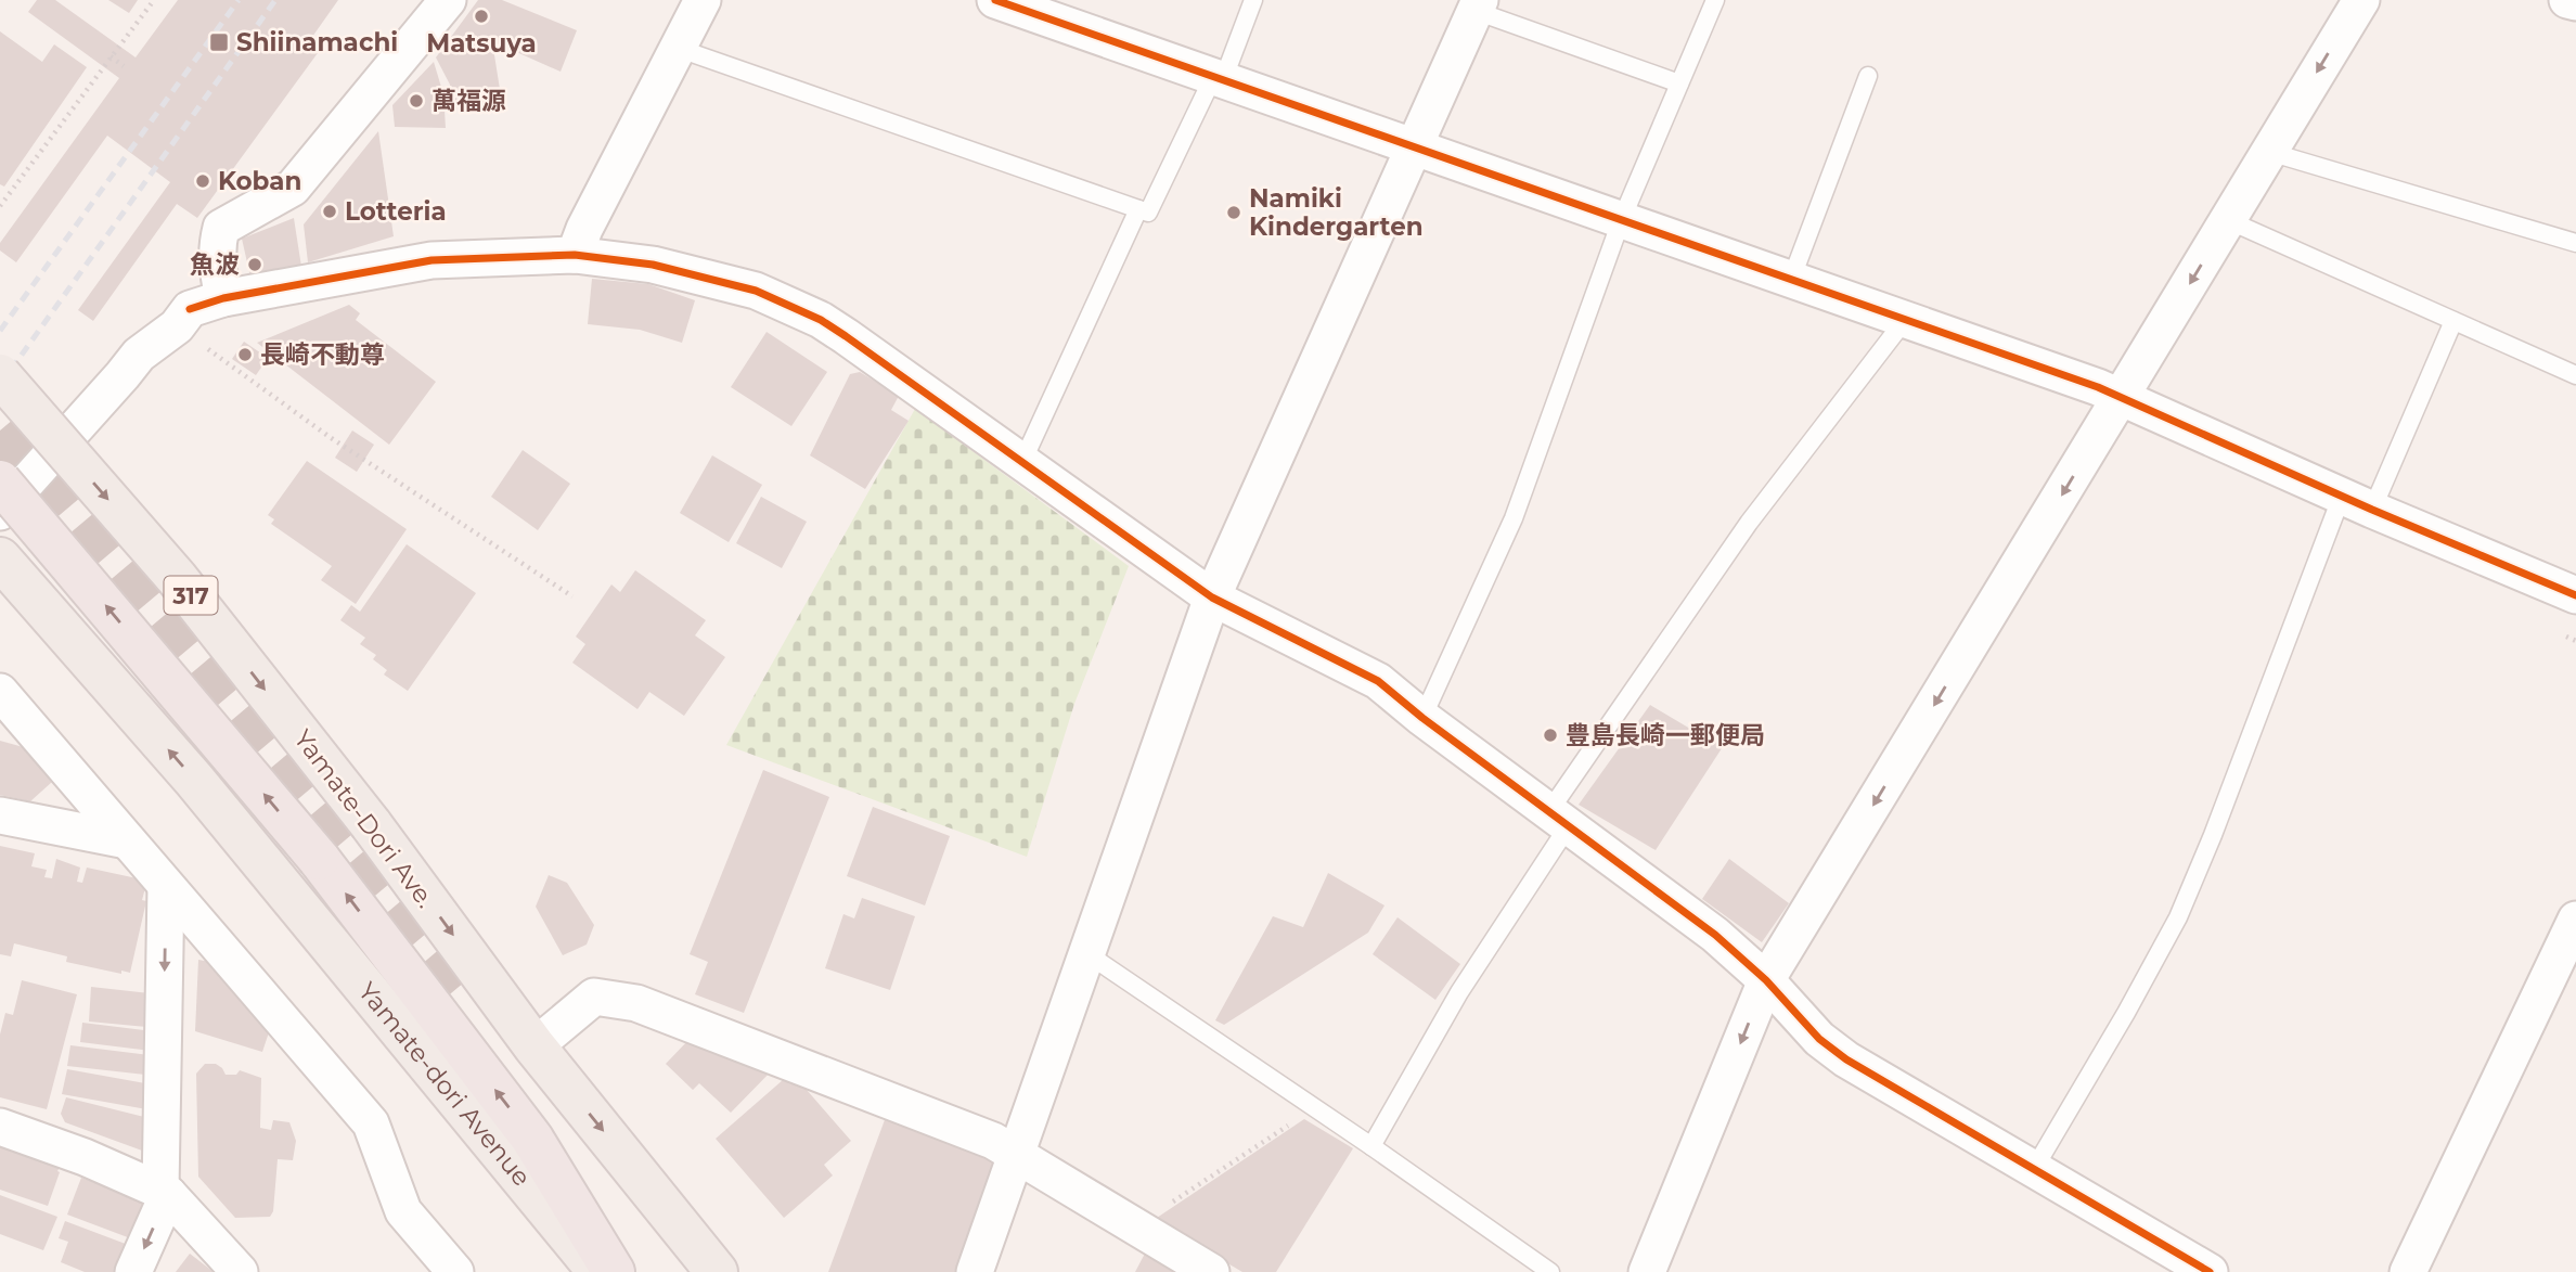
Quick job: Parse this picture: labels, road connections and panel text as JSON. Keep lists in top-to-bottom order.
{
  "streets": {
    "main road": ["317", "Yamate-Dori Ave.", "Yamate-dori Avenue"]
  },
  "one_way": ["Yamate-Dori Ave.", "Yamate-dori Avenue"],
  "places": {
    "other": [
      "Matsuya",
      "萬福源",
      "Koban",
      "Lotteria",
      "Namiki Kindergarten",
      "魚波",
      "長崎不動尊",
      "豊島長崎一郵便局"
    ],
    "transit": ["Shiinamachi"]
  }
}
